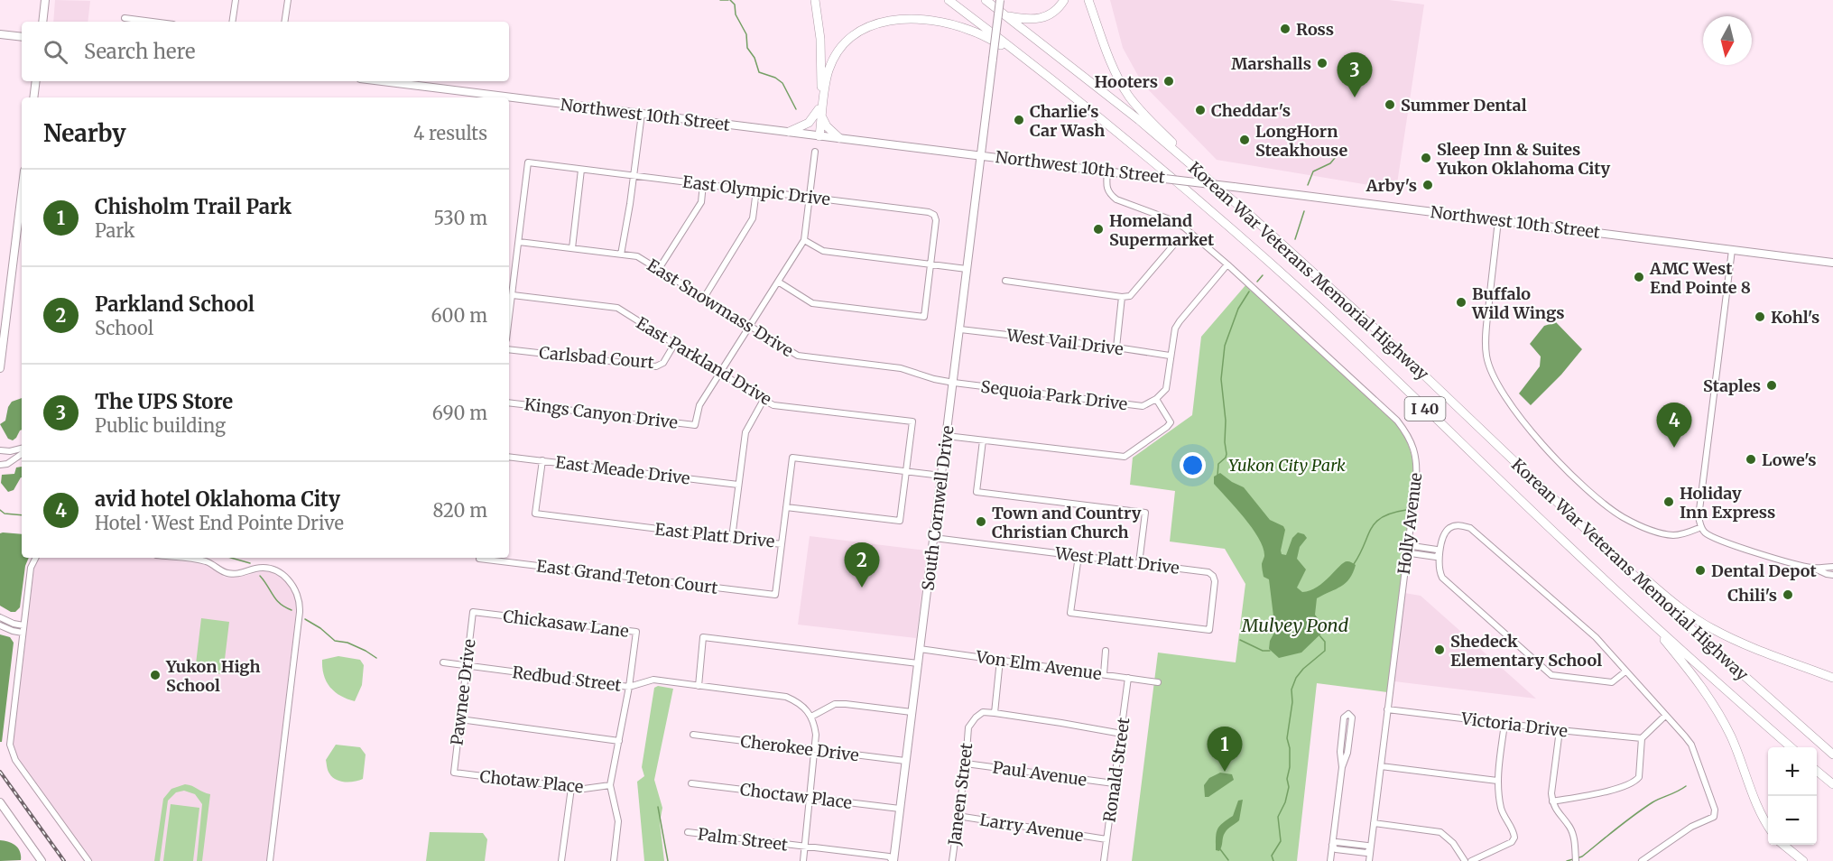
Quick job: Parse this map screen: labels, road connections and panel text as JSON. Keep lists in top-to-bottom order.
{
  "streets": {
    "highway": ["Korean War Veterans Memorial Highway", "I 40"],
    "main road": ["Northwest 10th Street", "South Cornwell Drive"],
    "street": [
      "East Olympic Drive",
      "East Snowmass Drive",
      "West Vail Drive",
      "Carlsbad Court",
      "East Parkland Drive",
      "Sequoia Park Drive",
      "Kings Canyon Drive",
      "East Meade Drive",
      "Holly Avenue",
      "East Platt Drive",
      "West Platt Drive",
      "East Grand Teton Court",
      "Chickasaw Lane",
      "Von Elm Avenue",
      "Redbud Street",
      "Pawnee Drive",
      "Victoria Drive",
      "Cherokee Drive",
      "Ronald Street",
      "Paul Avenue",
      "Chotaw Place",
      "Janeen Street",
      "Choctaw Place",
      "Larry Avenue",
      "Palm Street"
    ]
  },
  "crossings": [
    ["Northwest 10th Street", "South Cornwell Drive"],
    ["Northwest 10th Street", "Holly Avenue"],
    ["East Olympic Drive", "East Snowmass Drive"],
    ["East Snowmass Drive", "Sequoia Park Drive"],
    ["East Snowmass Drive", "South Cornwell Drive"],
    ["West Vail Drive", "South Cornwell Drive"],
    ["Carlsbad Court", "East Parkland Drive"],
    ["East Parkland Drive", "Kings Canyon Drive"],
    ["East Parkland Drive", "East Platt Drive"],
    ["Sequoia Park Drive", "South Cornwell Drive"],
    ["East Meade Drive", "East Platt Drive"],
    ["South Cornwell Drive", "West Platt Drive"],
    ["South Cornwell Drive", "Von Elm Avenue"],
    ["South Cornwell Drive", "Cherokee Drive"],
    ["South Cornwell Drive", "Choctaw Place"],
    ["South Cornwell Drive", "Palm Street"],
    ["Holly Avenue", "Victoria Drive"],
    ["East Platt Drive", "East Grand Teton Court"],
    ["Chickasaw Lane", "Redbud Street"],
    ["Chickasaw Lane", "Pawnee Drive"],
    ["Von Elm Avenue", "Ronald Street"],
    ["Redbud Street", "Pawnee Drive"],
    ["Pawnee Drive", "Chotaw Place"],
    ["Ronald Street", "Paul Avenue"],
    ["Ronald Street", "Larry Avenue"],
    ["Paul Avenue", "Janeen Street"],
    ["Janeen Street", "Larry Avenue"]
  ],
  "water": ["Mulvey Pond"],
  "parks": ["Yukon City Park"],
  "places": [
    "Ross",
    "Marshalls",
    "Hooters",
    "Summer Dental",
    "Cheddar's",
    "Charlie's Car Wash",
    "LongHorn Steakhouse",
    "Sleep Inn & Suites Yukon Oklahoma City",
    "Arby's",
    "Homeland Supermarket",
    "AMC West End Pointe 8",
    "Buffalo Wild Wings",
    "Kohl's",
    "Staples",
    "Lowe's",
    "Holiday Inn Express",
    "Town and Country Christian Church",
    "Dental Depot",
    "Chili's",
    "Shedeck Elementary School",
    "Yukon High School"
  ],
  "north": "bottom",
  "page": {
    "search": "Search here",
    "pins": [
      "3",
      "4",
      "2",
      "1"
    ],
    "heading": ["Nearby", "4 results"],
    "list": [
      {
        "mark": "1",
        "name": "Chisholm Trail Park",
        "note": "Park",
        "value": "530 m"
      },
      {
        "mark": "2",
        "name": "Parkland School",
        "note": "School",
        "value": "600 m"
      },
      {
        "mark": "3",
        "name": "The UPS Store",
        "note": "Public building",
        "value": "690 m"
      },
      {
        "mark": "4",
        "name": "avid hotel Oklahoma City",
        "note": "Hotel · West End Pointe Drive",
        "value": "820 m"
      }
    ],
    "map_buttons": ["+", "−"]
  }
}
